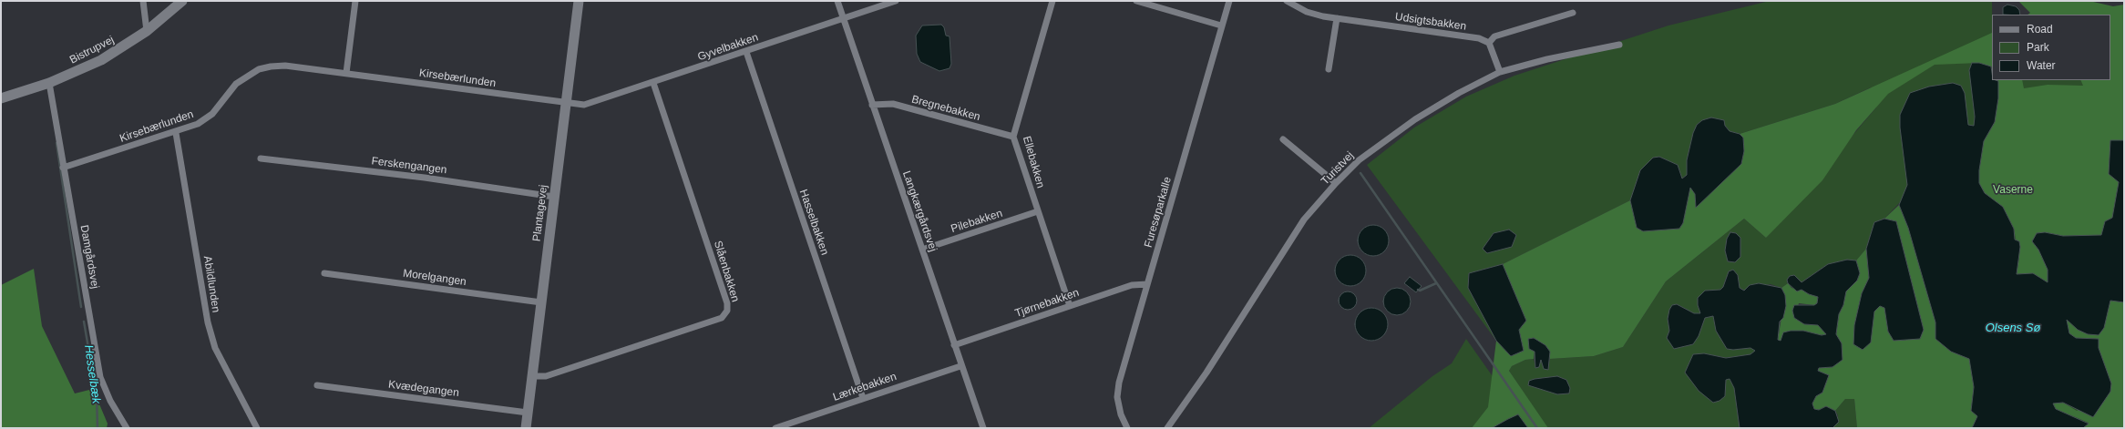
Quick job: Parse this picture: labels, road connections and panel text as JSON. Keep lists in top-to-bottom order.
{
  "streets": {
    "street": [
      "Udsigtsbakken",
      "Gyvelbakken",
      "Bistrupvej",
      "Kirsebærlunden",
      "Bregnebakken",
      "Ellebakken",
      "Ferskengangen",
      "Turistvej",
      "Langkærgårdsvej",
      "Furesøparkalle",
      "Plantagevej",
      "Pilebakken",
      "Hasselbakken",
      "Damgårdsvej",
      "Slåenbakken",
      "Morelgangen",
      "Abildlunden",
      "Tjørnebakken",
      "Lærkebakken",
      "Kvædegangen"
    ]
  },
  "crossings": [
    ["Gyvelbakken", "Kirsebærlunden"],
    ["Gyvelbakken", "Langkærgårdsvej"],
    ["Gyvelbakken", "Plantagevej"],
    ["Gyvelbakken", "Hasselbakken"],
    ["Gyvelbakken", "Slåenbakken"],
    ["Bistrupvej", "Damgårdsvej"],
    ["Kirsebærlunden", "Plantagevej"],
    ["Kirsebærlunden", "Damgårdsvej"],
    ["Kirsebærlunden", "Abildlunden"],
    ["Bregnebakken", "Ellebakken"],
    ["Bregnebakken", "Langkærgårdsvej"],
    ["Ellebakken", "Pilebakken"],
    ["Ellebakken", "Tjørnebakken"],
    ["Ferskengangen", "Plantagevej"],
    ["Langkærgårdsvej", "Pilebakken"],
    ["Langkærgårdsvej", "Tjørnebakken"],
    ["Langkærgårdsvej", "Lærkebakken"],
    ["Furesøparkalle", "Tjørnebakken"],
    ["Plantagevej", "Slåenbakken"],
    ["Plantagevej", "Morelgangen"],
    ["Plantagevej", "Kvædegangen"],
    ["Hasselbakken", "Lærkebakken"]
  ],
  "water": ["Olsens Sø", "Hesselbæk"],
  "parks": ["Vaserne"],
  "legend": ["Road", "Park", "Water"]
}
